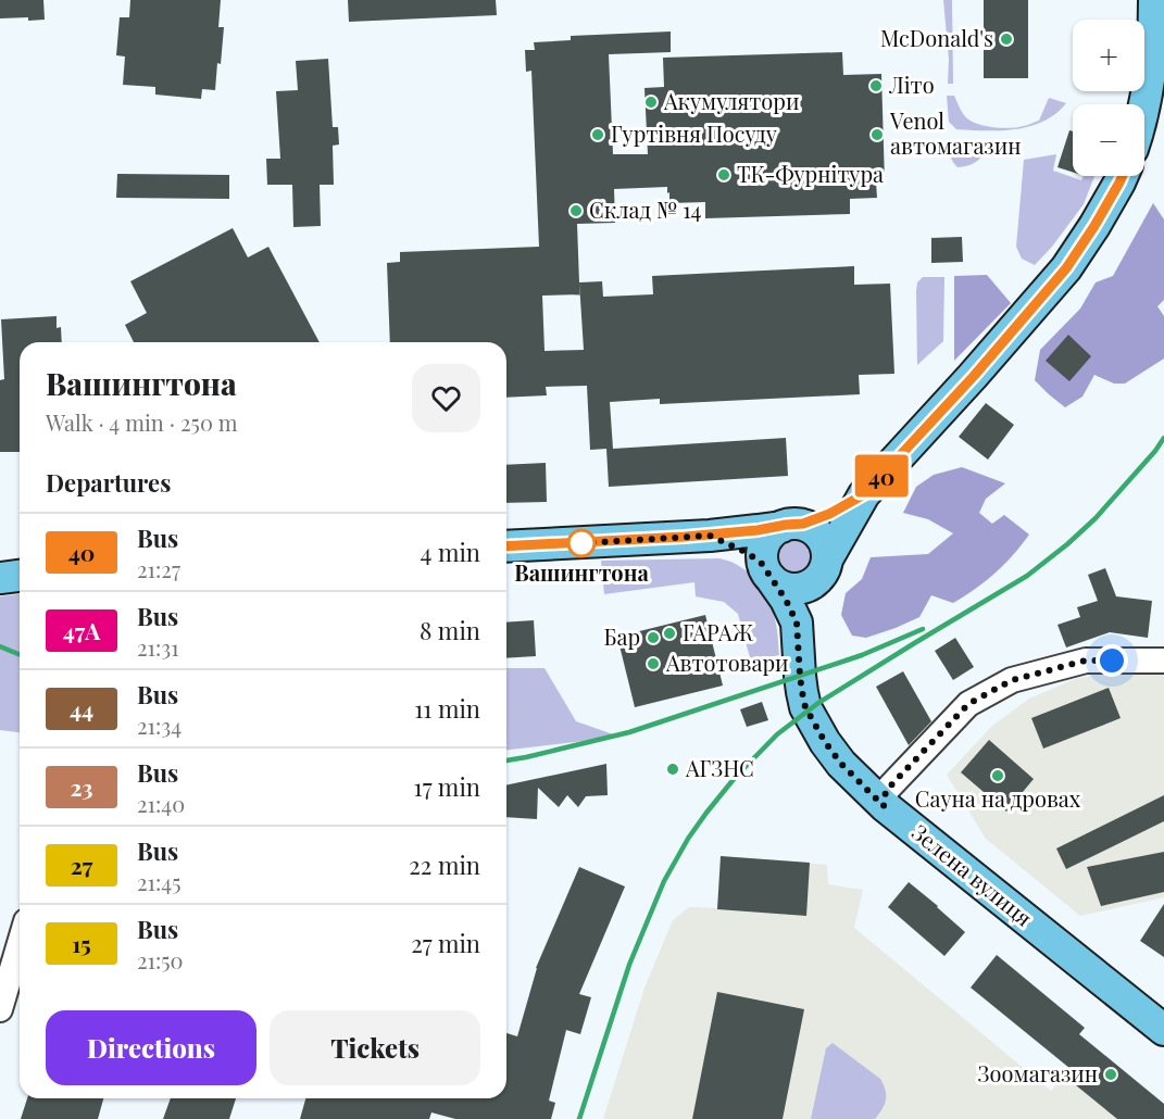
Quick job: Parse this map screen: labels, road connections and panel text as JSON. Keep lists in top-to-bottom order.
{
  "streets": {
    "main road": ["Зелена вулиця"]
  },
  "places": [
    "McDonald's",
    "Літо",
    "Акумулятори",
    "Гуртівня Посуду",
    "Venol автомагазин",
    "ТК-Фурнітура",
    "Склад № 14",
    "Вашингтона",
    "ГАРАЖ",
    "Бар",
    "Автотовари",
    "АГЗНС",
    "Сауна на дровах",
    "Зоомагазин"
  ],
  "lines": ["bus line 40"],
  "page": {
    "on_map": "40",
    "map_buttons": ["+", "−"],
    "heading": [
      ["Вашингтона", "Walk · 4 min · 250 m"],
      "Departures"
    ],
    "list": [
      {
        "mark": "40",
        "name": "Bus",
        "note": "21:27",
        "value": "4 min"
      },
      {
        "mark": "47А",
        "name": "Bus",
        "note": "21:31",
        "value": "8 min"
      },
      {
        "mark": "44",
        "name": "Bus",
        "note": "21:34",
        "value": "11 min"
      },
      {
        "mark": "23",
        "name": "Bus",
        "note": "21:40",
        "value": "17 min"
      },
      {
        "mark": "27",
        "name": "Bus",
        "note": "21:45",
        "value": "22 min"
      },
      {
        "mark": "15",
        "name": "Bus",
        "note": "21:50",
        "value": "27 min"
      }
    ],
    "buttons": ["Directions", "Tickets"]
  }
}
